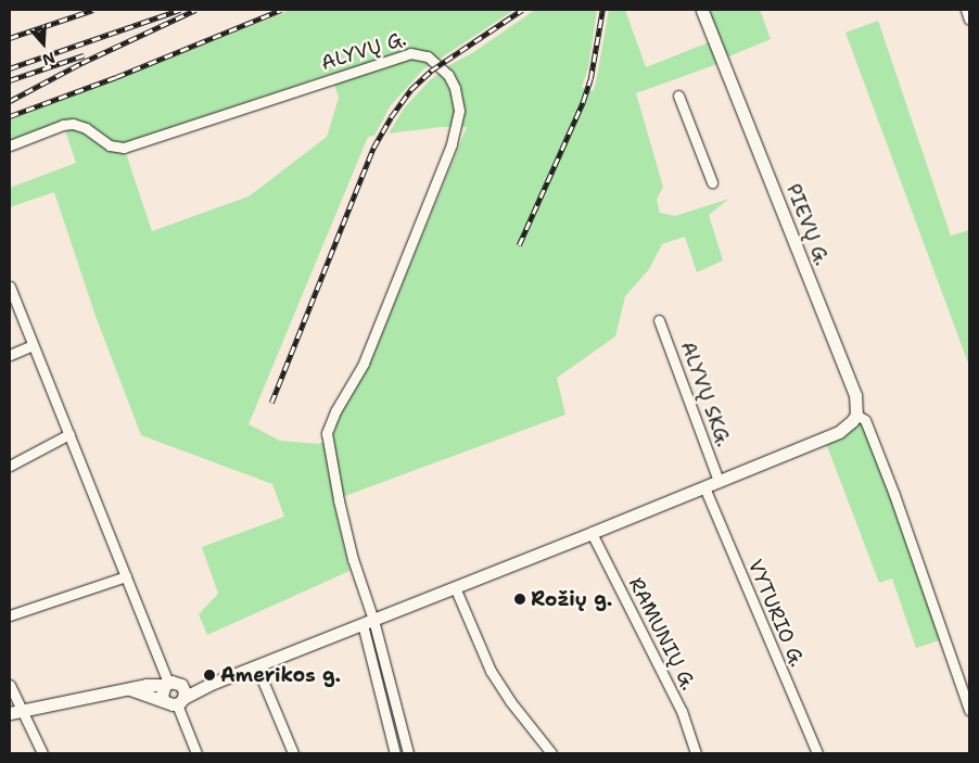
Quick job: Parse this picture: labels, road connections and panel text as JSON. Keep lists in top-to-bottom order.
{
  "streets": {
    "street": [
      "ALYVŲ G.",
      "PIEVŲ G.",
      "ALYVŲ SKG.",
      "VYTURIO G.",
      "RAMUNIŲ G."
    ]
  },
  "places": ["Rožių g.", "Amerikos g."],
  "north": "bottom"
}
